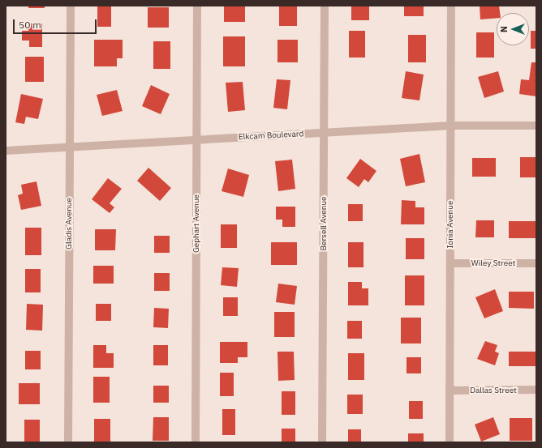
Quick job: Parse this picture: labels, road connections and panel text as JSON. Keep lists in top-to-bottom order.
{
  "streets": {
    "street": [
      "Elkcam Boulevard",
      "Gladis Avenue",
      "Gephart Avenue",
      "Bersell Avenue",
      "Ionia Avenue",
      "Wiley Street",
      "Dallas Street"
    ]
  },
  "crossings": [
    ["Elkcam Boulevard", "Gladis Avenue"],
    ["Elkcam Boulevard", "Gephart Avenue"],
    ["Elkcam Boulevard", "Bersell Avenue"],
    ["Elkcam Boulevard", "Ionia Avenue"],
    ["Ionia Avenue", "Wiley Street"],
    ["Ionia Avenue", "Dallas Street"]
  ],
  "scale_bar": "50 m",
  "north": "left"
}
